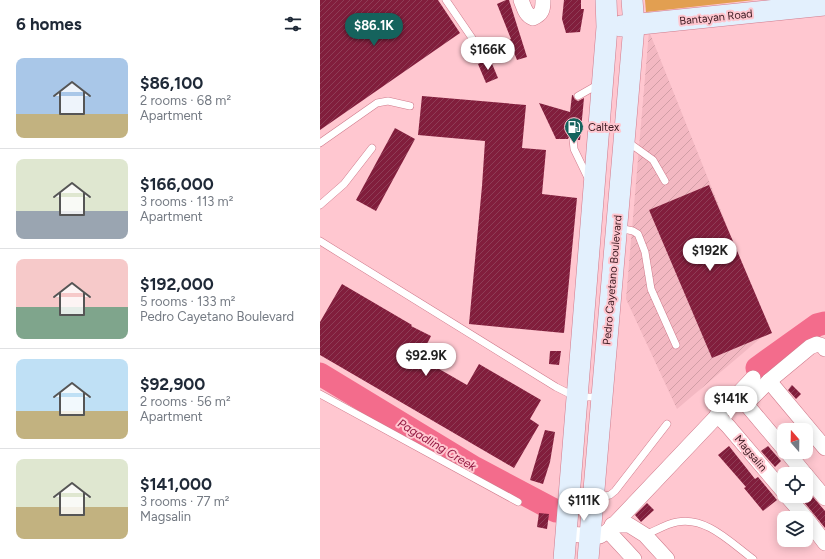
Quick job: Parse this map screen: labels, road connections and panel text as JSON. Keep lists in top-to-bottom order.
{
  "streets": {
    "main road": ["Bantayan Road", "Pedro Cayetano Boulevard"],
    "street": ["Magsalin"]
  },
  "crossings": [
    ["Bantayan Road", "Pedro Cayetano Boulevard"]
  ],
  "water": ["Pagadling Creek"],
  "places": {
    "fuel station": ["Caltex"]
  },
  "north": "top",
  "page": {
    "heading": "6 homes",
    "price": [
      "$86.1K",
      "$166K",
      "$192K",
      "$92.9K",
      "$141K",
      "$111K"
    ],
    "list": [
      {
        "name": "$86,100",
        "note": "2 rooms · 68 m² · Apartment"
      },
      {
        "name": "$166,000",
        "note": "3 rooms · 113 m² · Apartment"
      },
      {
        "name": "$192,000",
        "note": "5 rooms · 133 m² · Pedro Cayetano Boulevard"
      },
      {
        "name": "$92,900",
        "note": "2 rooms · 56 m² · Apartment"
      },
      {
        "name": "$141,000",
        "note": "3 rooms · 77 m² · Magsalin"
      }
    ]
  }
}
